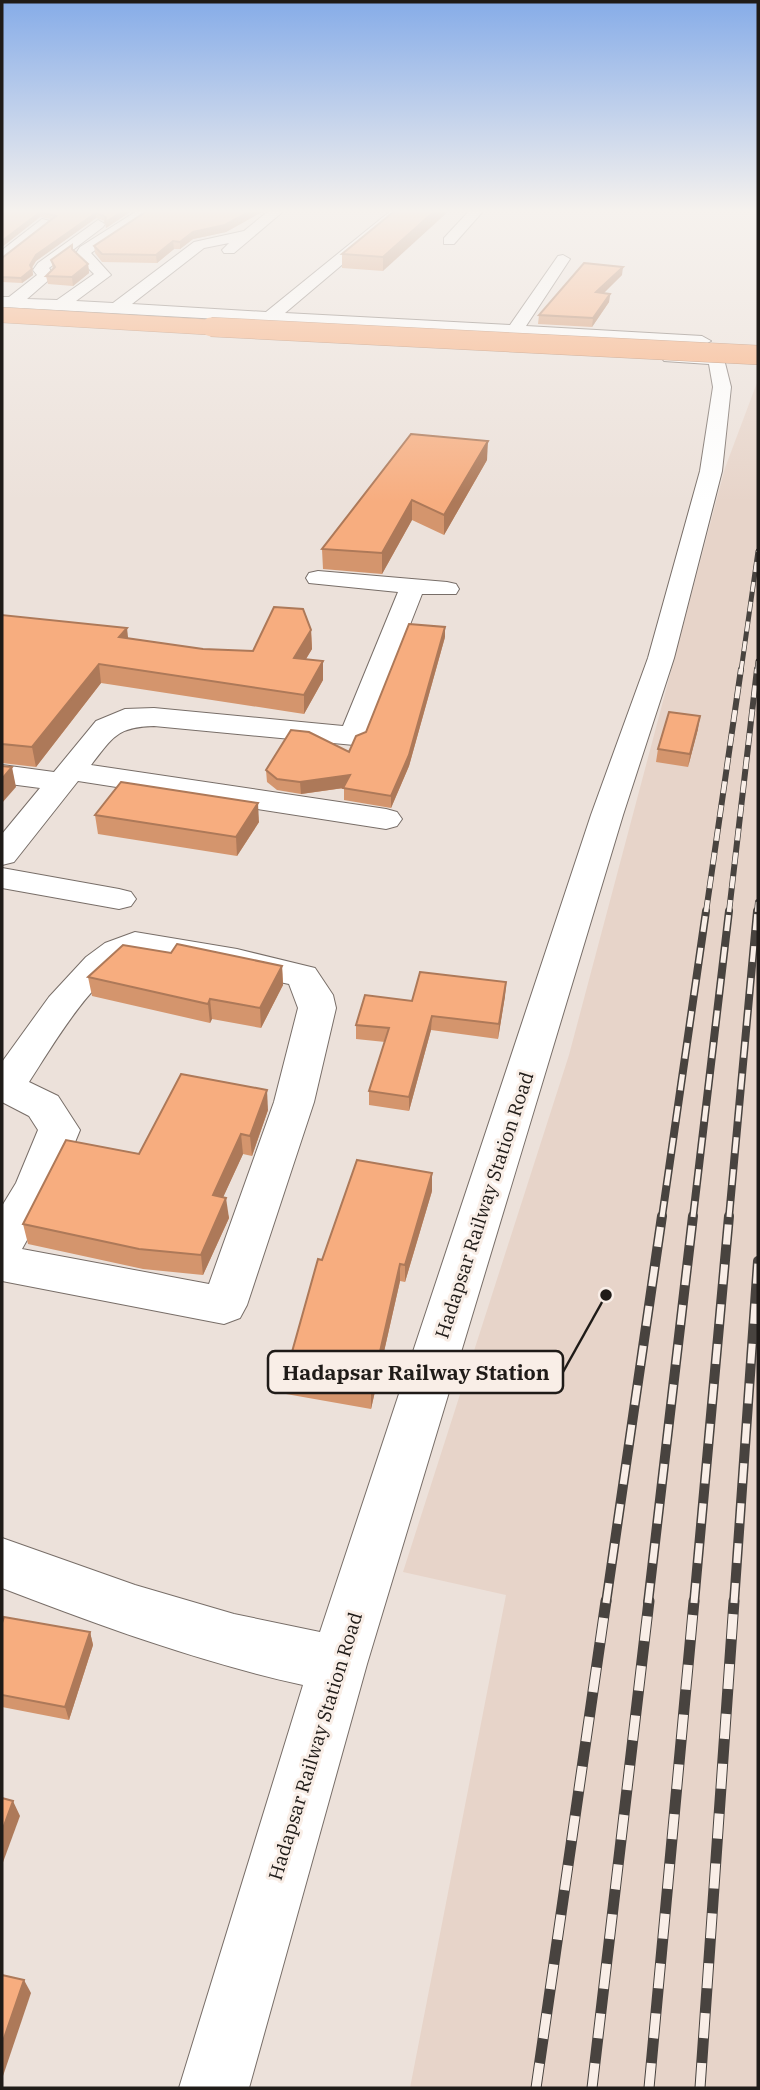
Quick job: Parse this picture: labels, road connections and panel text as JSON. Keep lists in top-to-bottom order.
{
  "streets": {
    "street": ["Hadapsar Railway Station Road"]
  },
  "places": ["Hadapsar Railway Station"]
}
